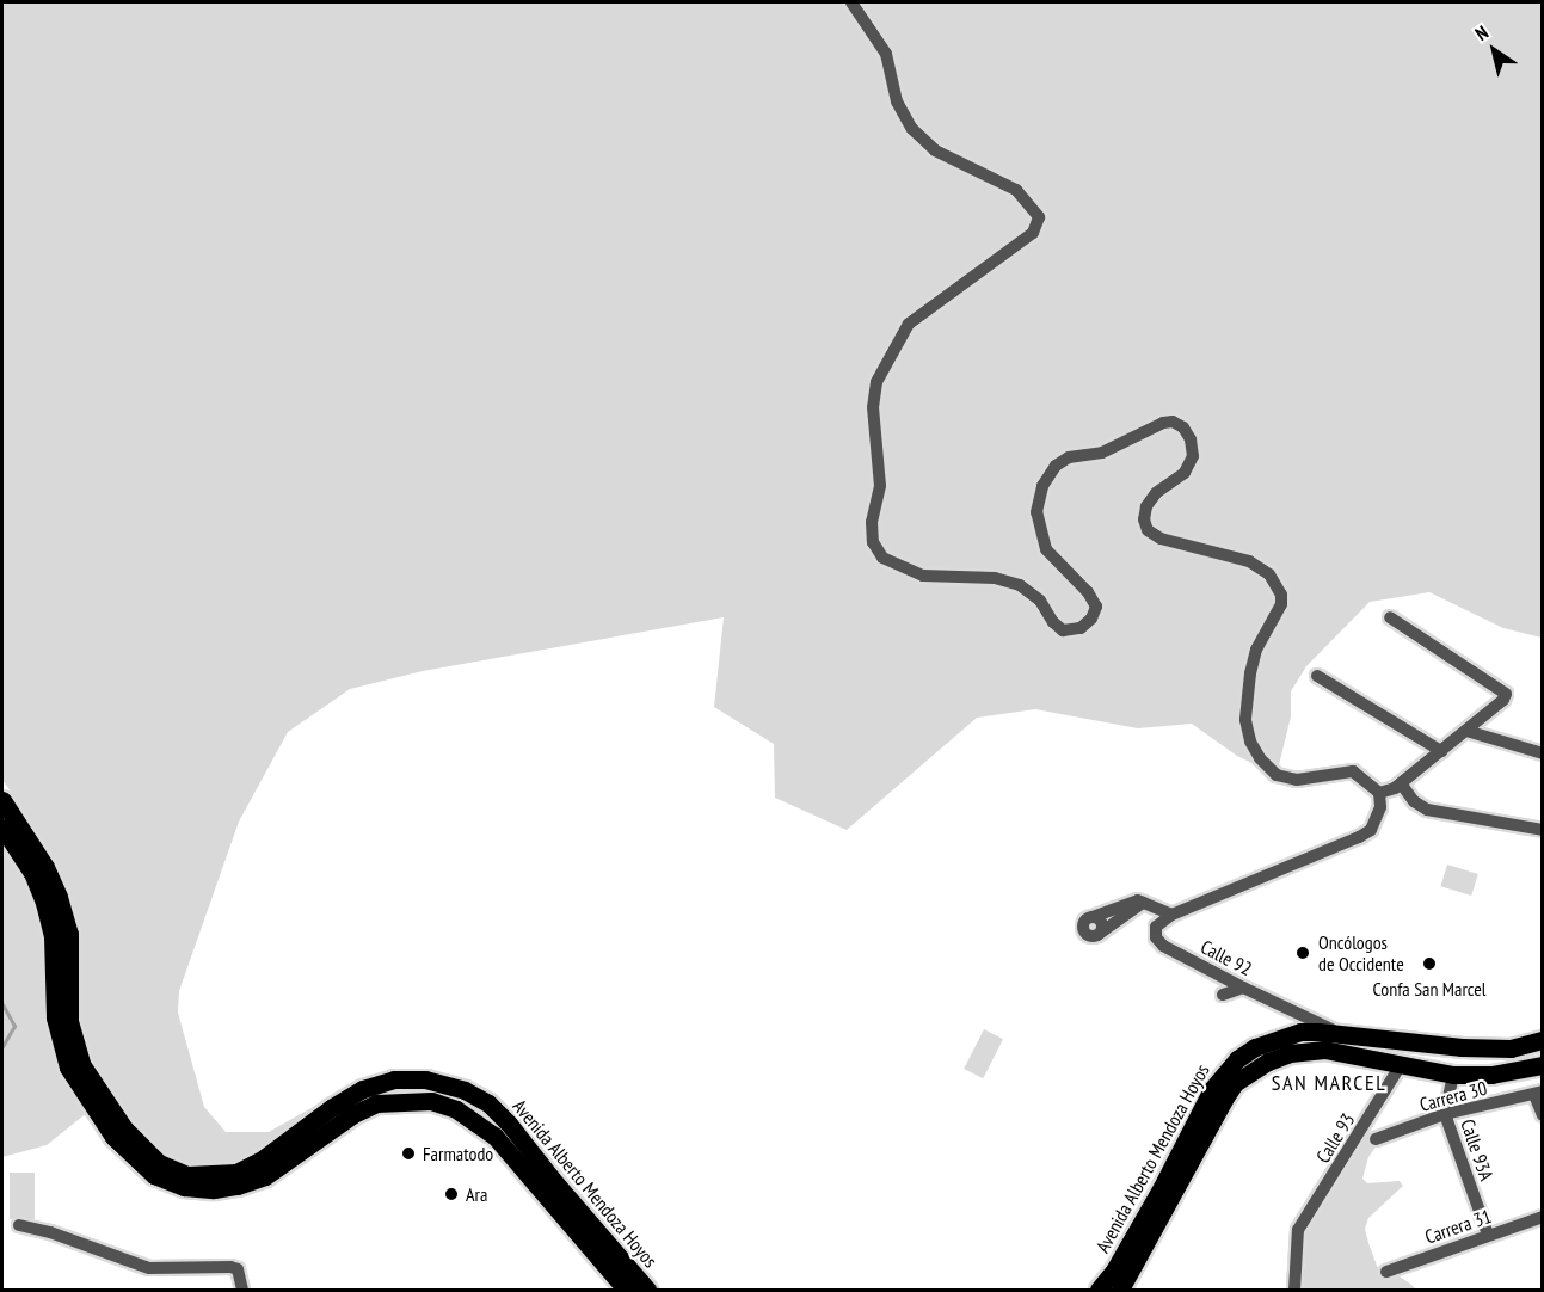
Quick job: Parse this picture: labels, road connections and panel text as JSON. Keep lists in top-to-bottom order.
{
  "streets": {
    "main road": ["Avenida Alberto Mendoza Hoyos"],
    "street": [
      "Calle 92",
      "Carrera 30",
      "Calle 93",
      "Calle 93A",
      "Carrera 31"
    ]
  },
  "crossings": [
    ["Calle 92", "Avenida Alberto Mendoza Hoyos"],
    ["Carrera 30", "Calle 93A"],
    ["Calle 93", "Avenida Alberto Mendoza Hoyos"],
    ["Calle 93A", "Avenida Alberto Mendoza Hoyos"],
    ["Calle 93A", "Carrera 31"]
  ],
  "districts": ["SAN MARCEL"],
  "places": [
    "Oncólogos de Occidente",
    "Confa San Marcel",
    "Farmatodo",
    "Ara"
  ],
  "north": "top left"
}
